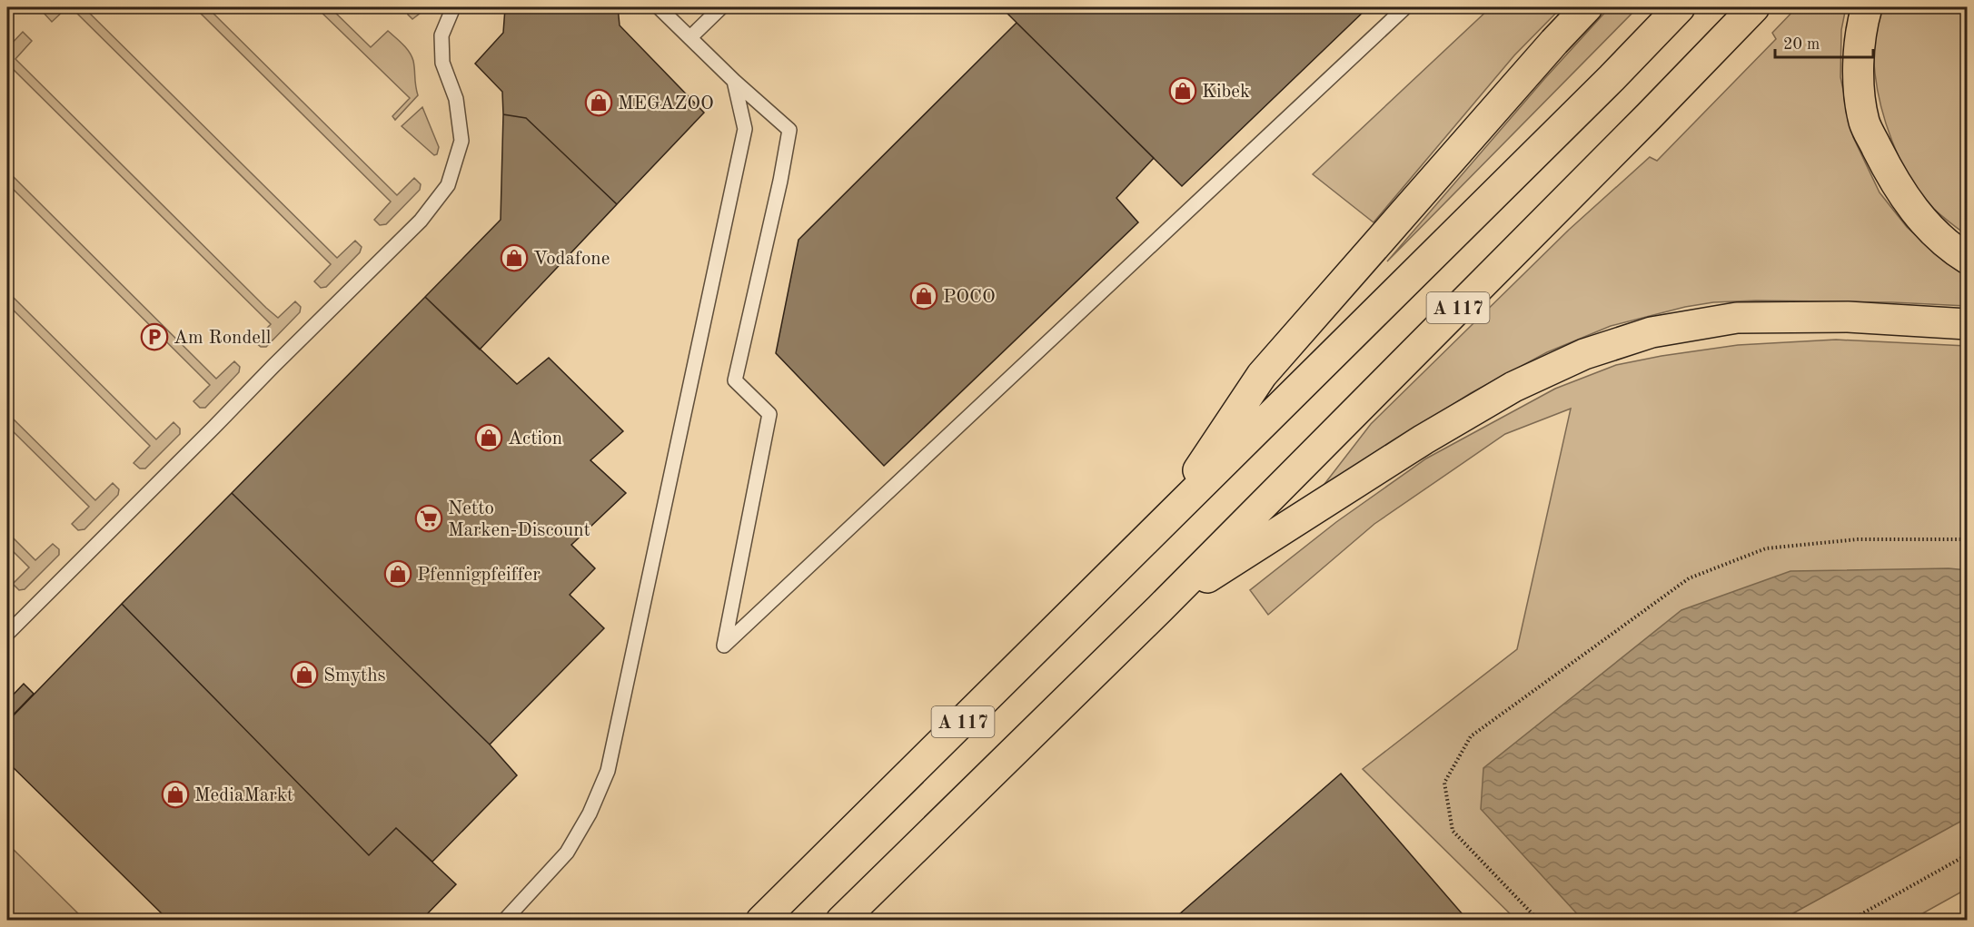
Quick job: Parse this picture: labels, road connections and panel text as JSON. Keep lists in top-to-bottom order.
{
  "streets": {
    "highway": ["A 117"]
  },
  "places": {
    "shop": [
      "Kibek",
      "MEGAZOO",
      "Vodafone",
      "POCO",
      "Action",
      "Pfennigpfeiffer",
      "Smyths",
      "MediaMarkt"
    ],
    "parking": ["Am Rondell"],
    "supermarket": ["Netto Marken-Discount"]
  },
  "scale_bar": "20 m"
}
